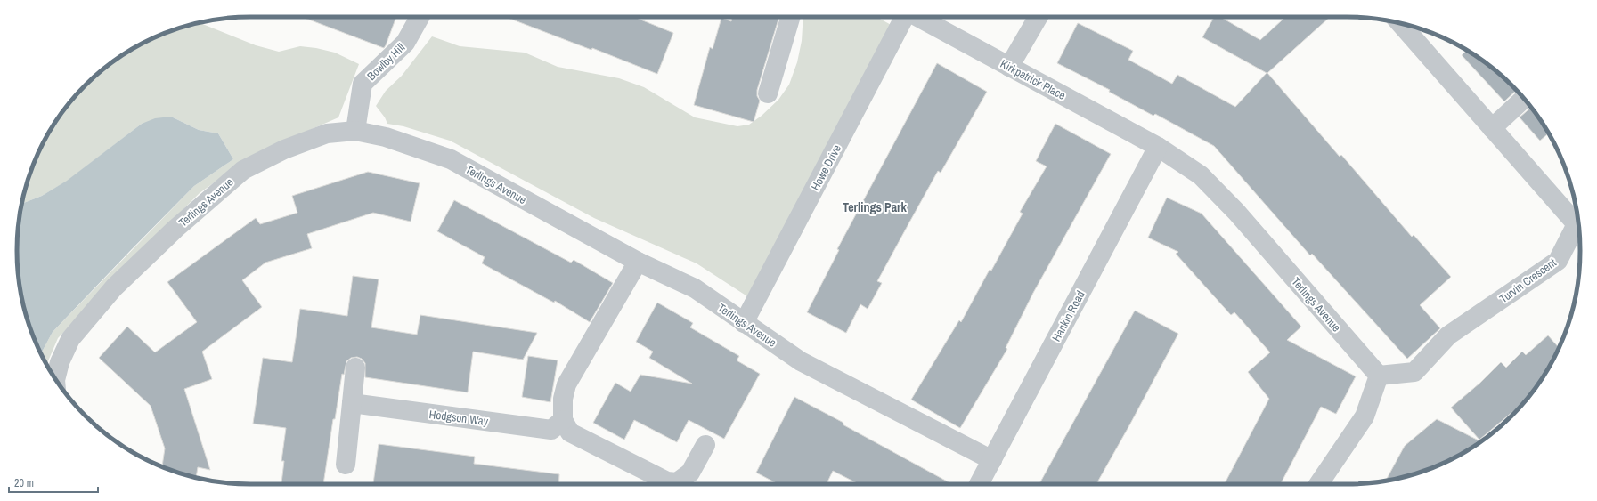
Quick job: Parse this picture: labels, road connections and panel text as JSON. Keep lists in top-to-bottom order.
{
  "streets": {
    "street": [
      "Bowlby Hill",
      "Kirkpatrick Place",
      "Howe Drive",
      "Terlings Avenue",
      "Turvin Crescent",
      "Hankin Road",
      "Hodgson Way"
    ]
  },
  "crossings": [
    ["Bowlby Hill", "Terlings Avenue"],
    ["Kirkpatrick Place", "Terlings Avenue"],
    ["Kirkpatrick Place", "Hankin Road"],
    ["Howe Drive", "Terlings Avenue"],
    ["Terlings Avenue", "Turvin Crescent"],
    ["Terlings Avenue", "Hankin Road"]
  ],
  "districts": ["Terlings Park"],
  "scale_bar": "20 m"
}
